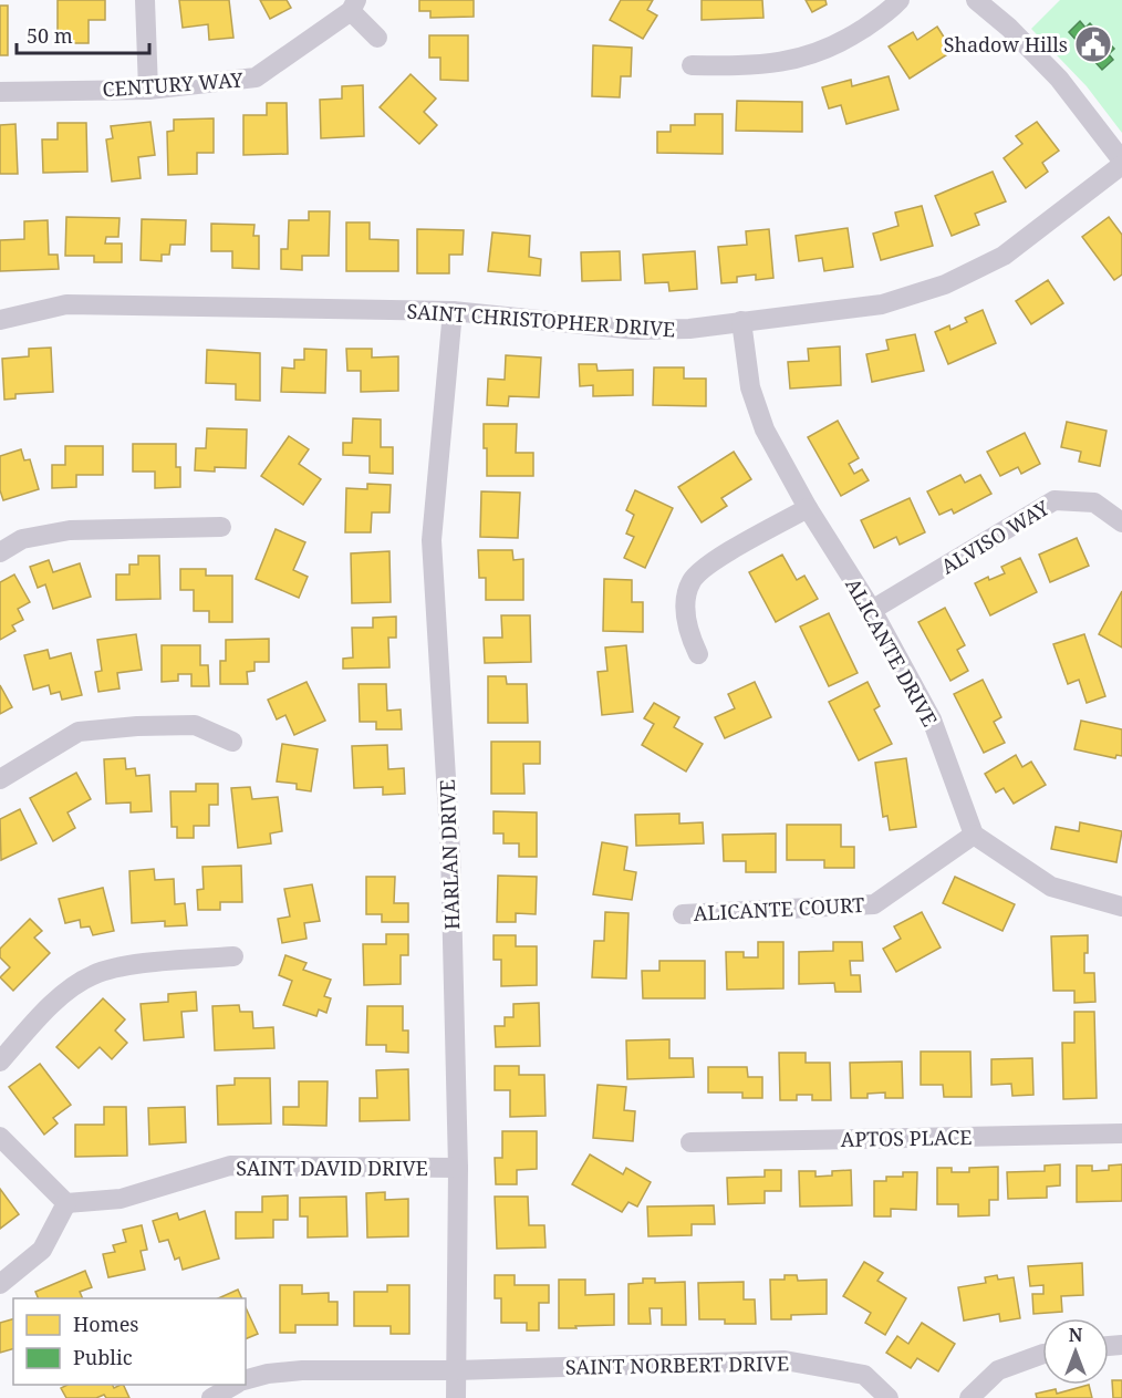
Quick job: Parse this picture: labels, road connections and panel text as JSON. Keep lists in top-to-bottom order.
{
  "streets": {
    "street": [
      "CENTURY WAY",
      "SAINT CHRISTOPHER DRIVE",
      "ALVISO WAY",
      "ALICANTE DRIVE",
      "HARLAN DRIVE",
      "ALICANTE COURT",
      "APTOS PLACE",
      "SAINT DAVID DRIVE",
      "SAINT NORBERT DRIVE"
    ]
  },
  "crossings": [
    ["SAINT CHRISTOPHER DRIVE", "ALICANTE DRIVE"],
    ["SAINT CHRISTOPHER DRIVE", "HARLAN DRIVE"],
    ["ALVISO WAY", "ALICANTE DRIVE"],
    ["ALICANTE DRIVE", "ALICANTE COURT"],
    ["HARLAN DRIVE", "SAINT DAVID DRIVE"],
    ["HARLAN DRIVE", "SAINT NORBERT DRIVE"]
  ],
  "places": {
    "public building": ["Shadow Hills"]
  },
  "legend": ["Homes", "Public"],
  "scale_bar": "50 m",
  "north": "top"
}
